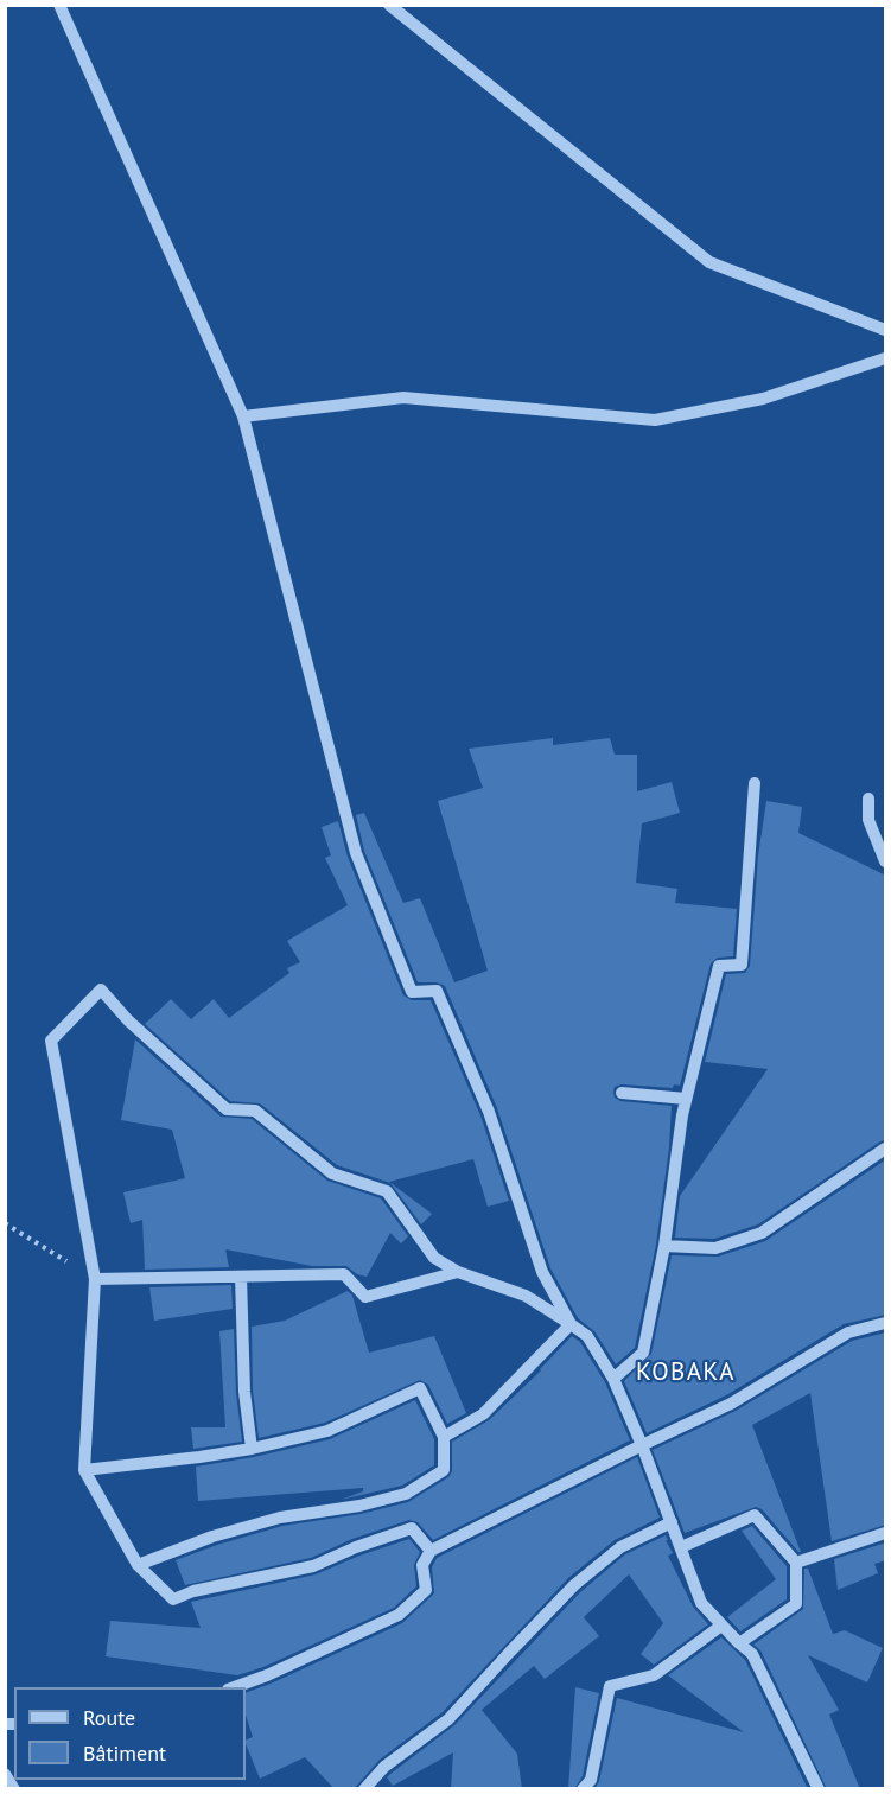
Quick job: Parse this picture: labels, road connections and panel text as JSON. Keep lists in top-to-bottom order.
{
  "districts": ["KOBAKA"],
  "legend": ["Route", "Bâtiment"]
}
